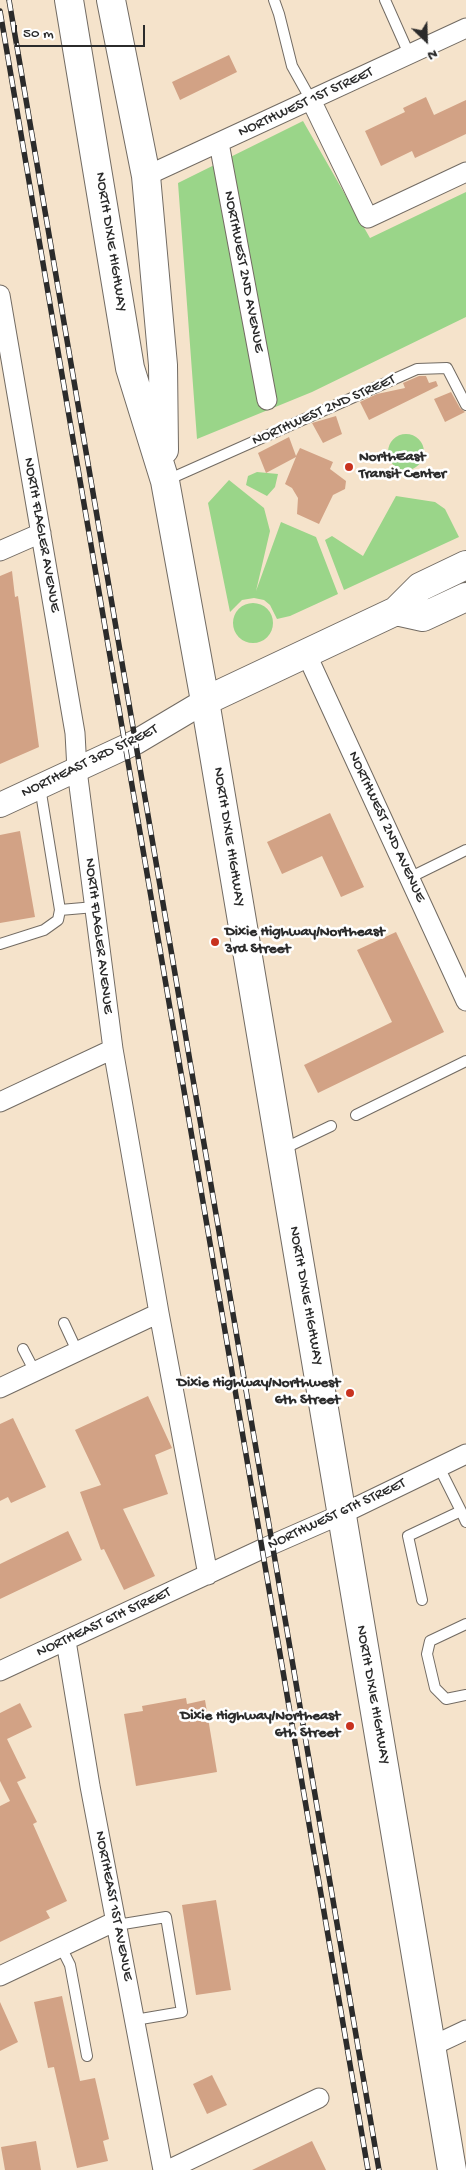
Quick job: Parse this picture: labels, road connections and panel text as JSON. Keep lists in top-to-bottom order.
{
  "streets": {
    "main road": ["NORTH DIXIE HIGHWAY"],
    "street": [
      "NORTHWEST 1ST STREET",
      "NORTHWEST 2ND AVENUE",
      "NORTH FLAGLER AVENUE",
      "NORTHEAST 3RD STREET",
      "NORTHWEST 6TH STREET",
      "NORTHEAST 6TH STREET",
      "NORTHEAST 1ST AVENUE"
    ],
    "lane": ["NORTHWEST 2ND STREET"]
  },
  "crossings": [
    ["NORTHWEST 1ST STREET", "NORTH DIXIE HIGHWAY"],
    ["NORTHWEST 1ST STREET", "NORTHWEST 2ND AVENUE"],
    ["NORTH DIXIE HIGHWAY", "NORTHWEST 2ND STREET"],
    ["NORTH DIXIE HIGHWAY", "NORTHEAST 3RD STREET"],
    ["NORTH DIXIE HIGHWAY", "NORTHWEST 6TH STREET"],
    ["NORTH FLAGLER AVENUE", "NORTHEAST 3RD STREET"],
    ["NORTH FLAGLER AVENUE", "NORTHWEST 6TH STREET"],
    ["NORTH FLAGLER AVENUE", "NORTHEAST 6TH STREET"],
    ["NORTHWEST 6TH STREET", "NORTHEAST 6TH STREET"],
    ["NORTHEAST 6TH STREET", "NORTHEAST 1ST AVENUE"]
  ],
  "places": [
    "NorthEast Transit Center",
    "Dixie Highway/Northeast 3rd Street",
    "Dixie Highway/Northwest 6th Street",
    "Dixie Highway/Northeast 6th Street"
  ],
  "scale_bar": "50 m",
  "north": "bottom right"
}
